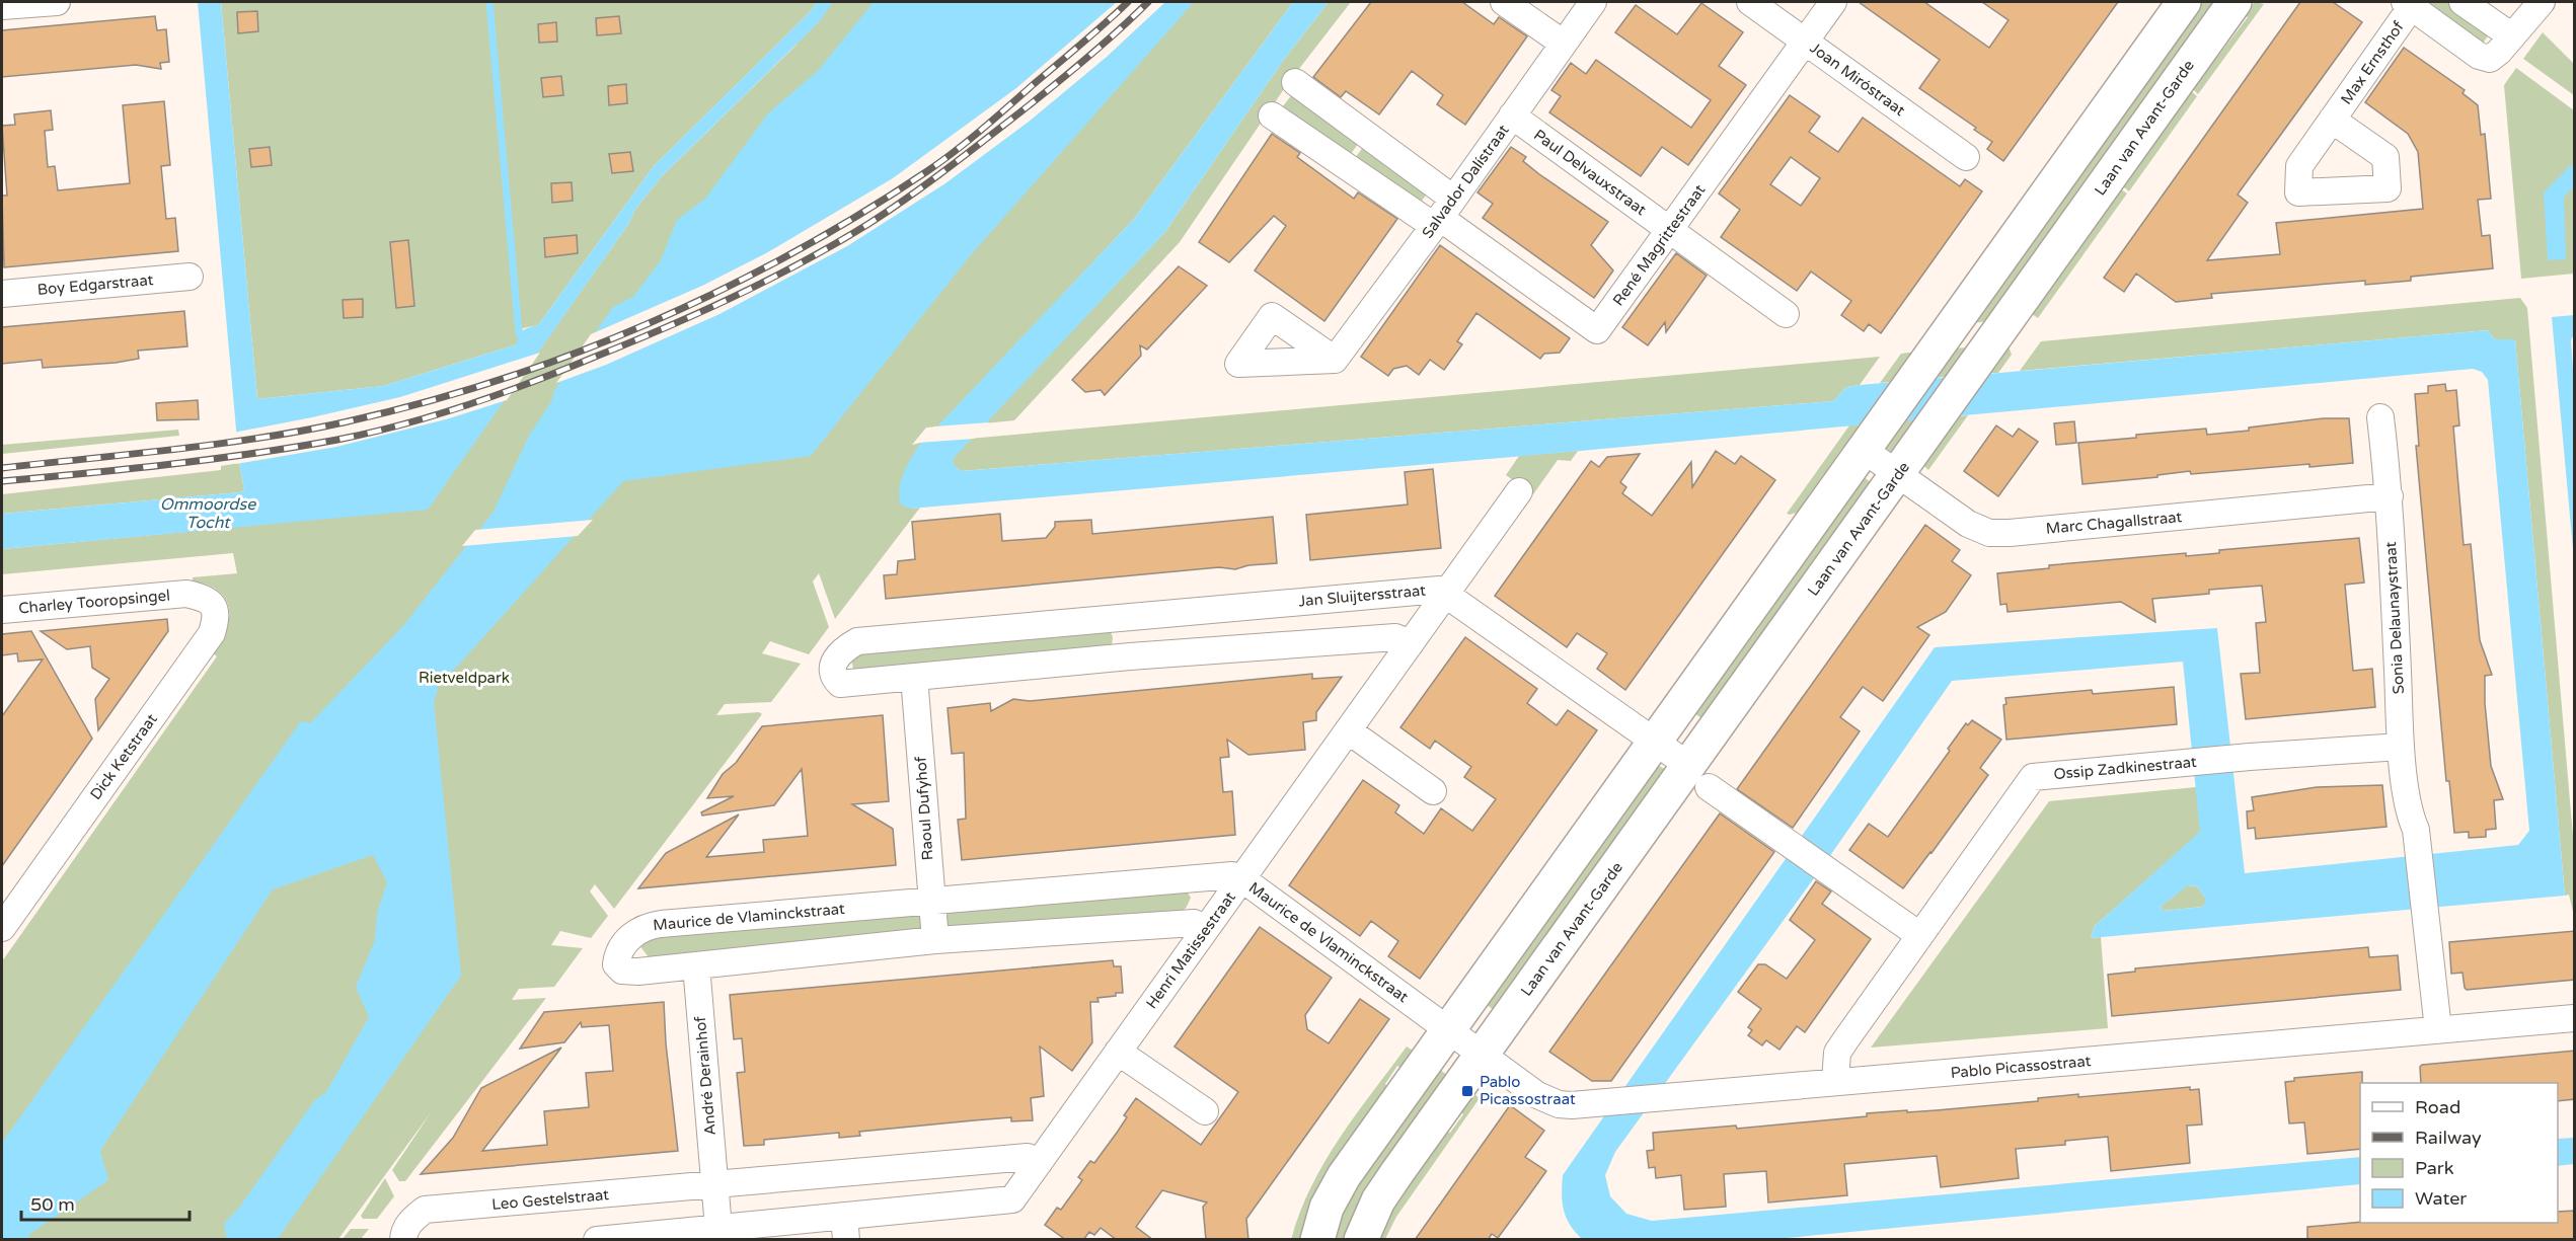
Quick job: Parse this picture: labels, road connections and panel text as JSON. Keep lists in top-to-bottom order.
{
  "streets": {
    "street": [
      "Max Ernsthof",
      "Joan Miróstraat",
      "Laan van Avant-Garde",
      "Paul Delvauxstraat",
      "Salvador Dalístraat",
      "René Magrittestraat",
      "Boy Edgarstraat",
      "Marc Chagallstraat",
      "Jan Sluijtersstraat",
      "Charley Tooropsingel",
      "Sonia Delaunaystraat",
      "Dick Ketstraat",
      "Ossip Zadkinestraat",
      "Raoul Dufyhof",
      "Maurice de Vlaminckstraat",
      "Henri Matissestraat",
      "Pablo Picassostraat",
      "André Derainhof",
      "Leo Gestelstraat"
    ]
  },
  "crossings": [
    ["Joan Miróstraat", "René Magrittestraat"],
    ["Laan van Avant-Garde", "Marc Chagallstraat"],
    ["Laan van Avant-Garde", "Jan Sluijtersstraat"],
    ["Laan van Avant-Garde", "Pablo Picassostraat"],
    ["Paul Delvauxstraat", "Salvador Dalístraat"],
    ["Paul Delvauxstraat", "René Magrittestraat"],
    ["Salvador Dalístraat", "René Magrittestraat"],
    ["Marc Chagallstraat", "Sonia Delaunaystraat"],
    ["Jan Sluijtersstraat", "Ossip Zadkinestraat"],
    ["Jan Sluijtersstraat", "Raoul Dufyhof"],
    ["Jan Sluijtersstraat", "Henri Matissestraat"],
    ["Charley Tooropsingel", "Dick Ketstraat"],
    ["Sonia Delaunaystraat", "Ossip Zadkinestraat"],
    ["Sonia Delaunaystraat", "Pablo Picassostraat"],
    ["Ossip Zadkinestraat", "Pablo Picassostraat"],
    ["Raoul Dufyhof", "Maurice de Vlaminckstraat"],
    ["Maurice de Vlaminckstraat", "Henri Matissestraat"],
    ["Maurice de Vlaminckstraat", "André Derainhof"],
    ["Henri Matissestraat", "Leo Gestelstraat"],
    ["André Derainhof", "Leo Gestelstraat"]
  ],
  "water": ["Ommoordse Tocht"],
  "parks": ["Rietveldpark"],
  "places": {
    "transit": ["Pablo Picassostraat"]
  },
  "legend": [
    "Road",
    "Railway",
    "Park",
    "Water"
  ],
  "scale_bar": "50 m"
}
